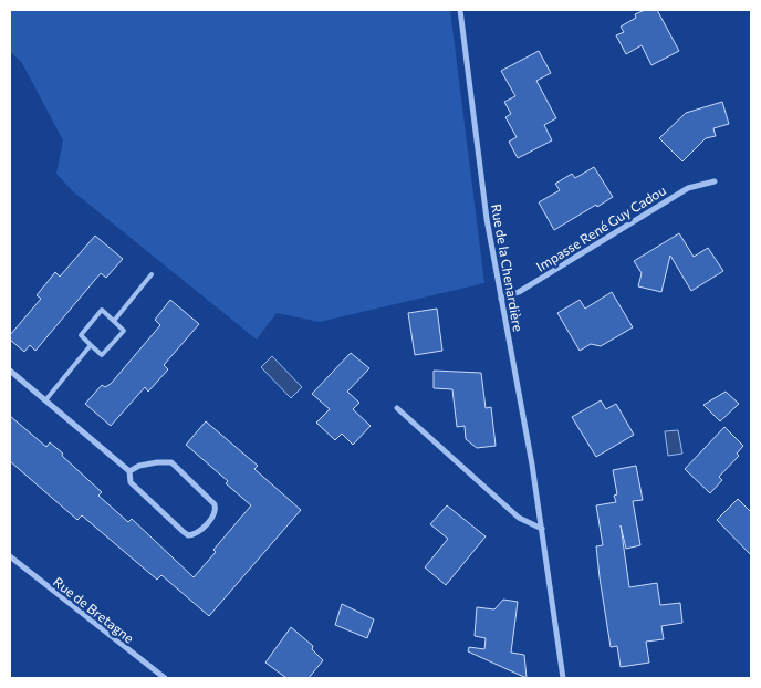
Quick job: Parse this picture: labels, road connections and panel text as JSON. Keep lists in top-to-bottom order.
{
  "streets": {
    "street": ["Impasse René Guy Cadou", "Rue de la Chenardière", "Rue de Bretagne"]
  },
  "crossings": [
    ["Impasse René Guy Cadou", "Rue de la Chenardière"]
  ]
}
